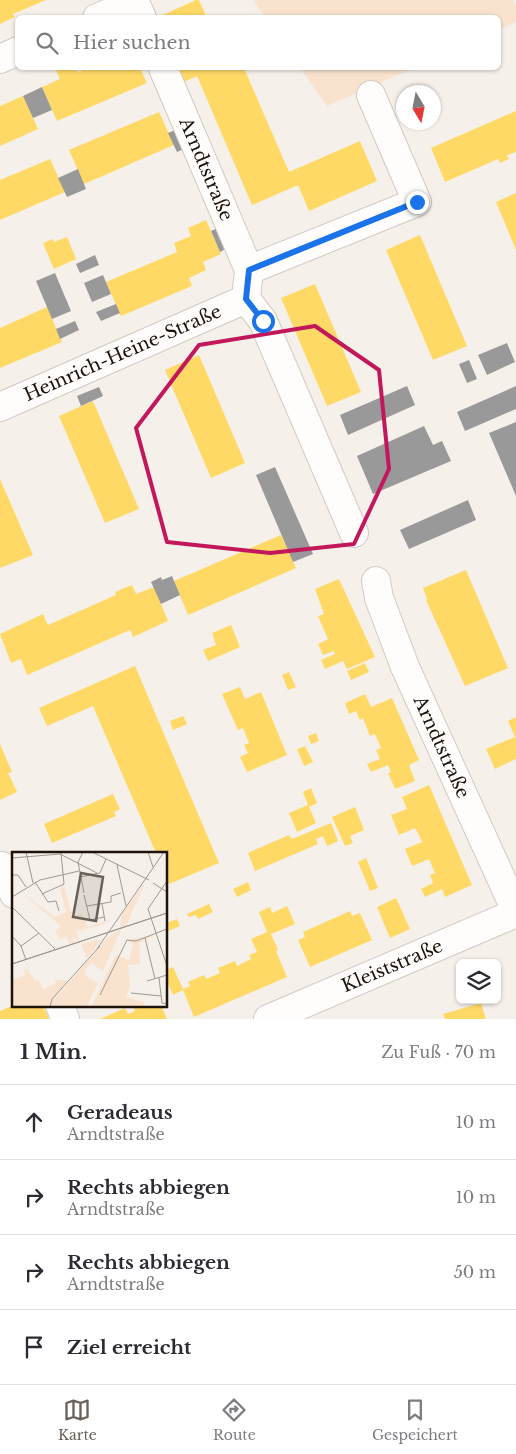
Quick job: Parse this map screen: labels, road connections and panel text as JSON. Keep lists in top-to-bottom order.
{
  "streets": {
    "street": ["Arndtstraße", "Heinrich-Heine-Straße", "Kleiststraße"]
  },
  "crossings": [
    ["Arndtstraße", "Heinrich-Heine-Straße"],
    ["Arndtstraße", "Kleiststraße"]
  ],
  "north": "bottom",
  "page": {
    "search": "Hier suchen",
    "heading": ["1 Min.", "Zu Fuß · 70 m"],
    "list": [
      ["Geradeaus", "Arndtstraße", "10 m"],
      ["Rechts abbiegen", "Arndtstraße", "10 m"],
      ["Rechts abbiegen", "Arndtstraße", "50 m"],
      "Ziel erreicht"
    ],
    "nav": ["Karte", "Route", "Gespeichert"]
  }
}
